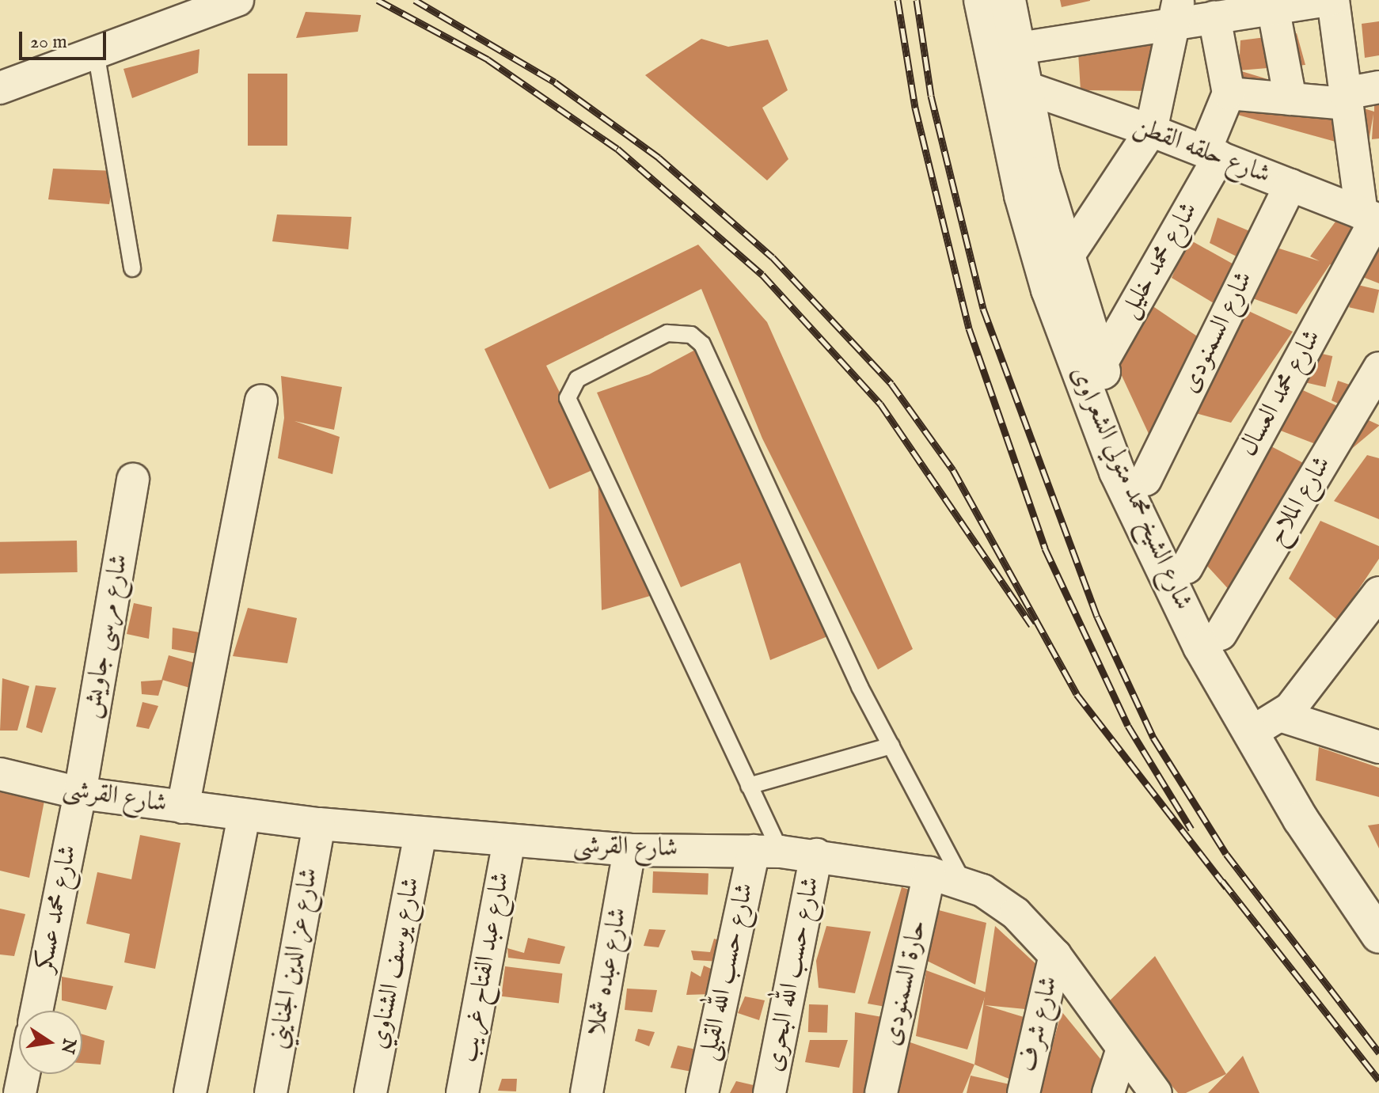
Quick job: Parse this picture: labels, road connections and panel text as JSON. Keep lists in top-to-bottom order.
{
  "streets": {
    "street": [
      "شارع حلقه القطن",
      "شارع محمد خليل",
      "شارع السمنودى",
      "شارع محمد العسال",
      "شارع الشيخ محمد متولي الشعراوى",
      "شارع الملاح",
      "شارع مرسى جاويش",
      "شارع القرشى",
      "شارع محمد عسكر",
      "شارع عز الدين الجنايني",
      "شارع يوسف الشناوي",
      "شارع عبد الفتاح غريب",
      "شارع عبده شملا",
      "شارع حسب الله القبلى",
      "شارع حسب الله البحرى",
      "حارة السمنودى",
      "شارع شرف"
    ]
  },
  "crossings": [
    ["شارع حلقه القطن", "شارع محمد خليل"],
    ["شارع حلقه القطن", "شارع السمنودى"],
    ["شارع حلقه القطن", "شارع محمد العسال"],
    ["شارع حلقه القطن", "شارع الشيخ محمد متولي الشعراوى"],
    ["شارع محمد خليل", "شارع الشيخ محمد متولي الشعراوى"],
    ["شارع السمنودى", "شارع الشيخ محمد متولي الشعراوى"],
    ["شارع محمد العسال", "شارع الشيخ محمد متولي الشعراوى"],
    ["شارع الشيخ محمد متولي الشعراوى", "شارع الملاح"],
    ["شارع مرسى جاويش", "شارع القرشى"],
    ["شارع مرسى جاويش", "شارع محمد عسكر"],
    ["شارع القرشى", "شارع محمد عسكر"],
    ["شارع القرشى", "شارع عز الدين الجنايني"],
    ["شارع القرشى", "شارع يوسف الشناوي"],
    ["شارع القرشى", "شارع عبد الفتاح غريب"],
    ["شارع القرشى", "شارع عبده شملا"],
    ["شارع القرشى", "شارع حسب الله القبلى"],
    ["شارع القرشى", "شارع حسب الله البحرى"],
    ["شارع القرشى", "حارة السمنودى"],
    ["شارع القرشى", "شارع شرف"]
  ],
  "scale_bar": "20 m",
  "north": "right"
}
